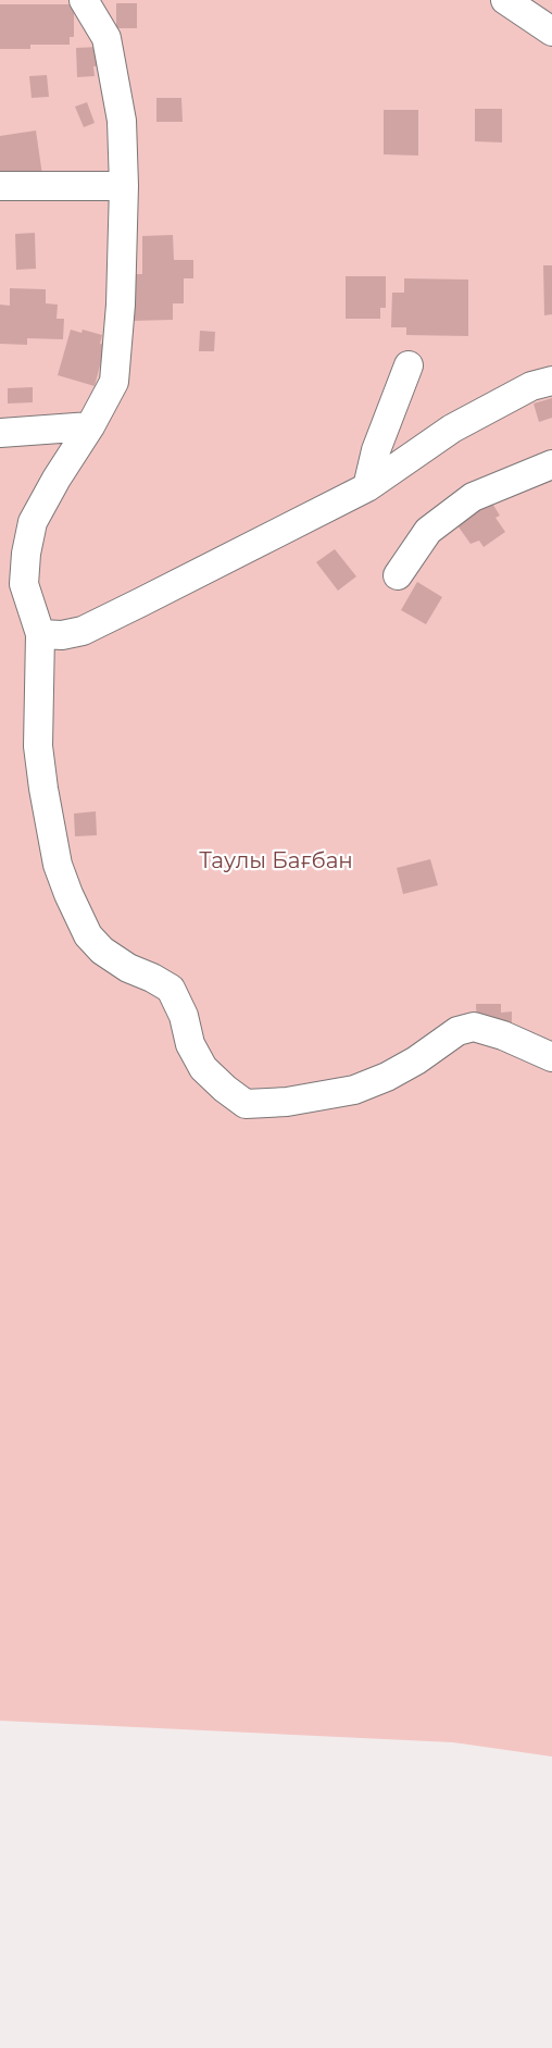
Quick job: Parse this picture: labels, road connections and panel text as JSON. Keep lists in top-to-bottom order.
{
  "parks": ["Таулы Бағбан"]
}
